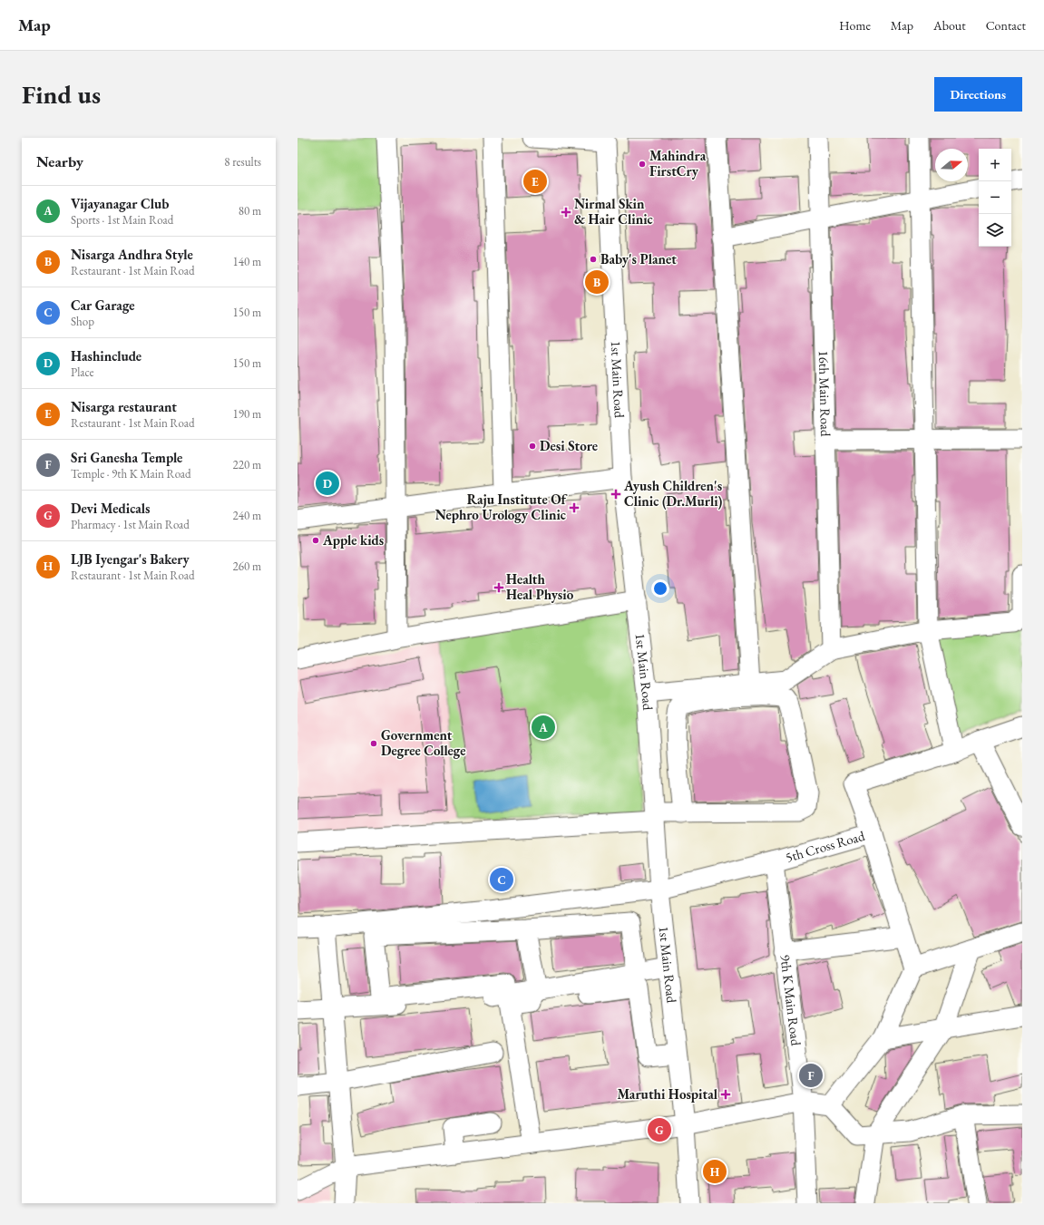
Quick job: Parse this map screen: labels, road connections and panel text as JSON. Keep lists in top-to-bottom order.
{
  "streets": {
    "street": [
      "1st Main Road",
      "16th Main Road",
      "5th Cross Road",
      "9th K Main Road"
    ]
  },
  "crossings": [
    ["1st Main Road", "5th Cross Road"],
    ["5th Cross Road", "9th K Main Road"]
  ],
  "places": {
    "other": [
      "Mahindra FirstCry",
      "Baby's Planet",
      "Desi Store",
      "Apple kids",
      "Government Degree College"
    ],
    "health": [
      "Nirmal Skin & Hair Clinic",
      "Ayush Children's Clinic (Dr.Murli)",
      "Raju Institute Of Nephro Urology Clinic",
      "Health Heal Physio",
      "Maruthi Hospital"
    ]
  },
  "north": "right",
  "page": {
    "header": "Map",
    "nav": [
      "Home",
      "Map",
      "About",
      "Contact"
    ],
    "buttons": "Directions",
    "title": "Find us",
    "heading": ["Nearby", "8 results"],
    "map_buttons": ["+", "−"],
    "pins": [
      "E",
      "B",
      "D",
      "A",
      "C",
      "F",
      "G",
      "H"
    ],
    "list": [
      {
        "mark": "A",
        "name": "Vijayanagar Club",
        "note": "Sports · 1st Main Road",
        "value": "80 m"
      },
      {
        "mark": "B",
        "name": "Nisarga Andhra Style",
        "note": "Restaurant · 1st Main Road",
        "value": "140 m"
      },
      {
        "mark": "C",
        "name": "Car Garage",
        "note": "Shop",
        "value": "150 m"
      },
      {
        "mark": "D",
        "name": "Hashinclude",
        "note": "Place",
        "value": "150 m"
      },
      {
        "mark": "E",
        "name": "Nisarga restaurant",
        "note": "Restaurant · 1st Main Road",
        "value": "190 m"
      },
      {
        "mark": "F",
        "name": "Sri Ganesha Temple",
        "note": "Temple · 9th K Main Road",
        "value": "220 m"
      },
      {
        "mark": "G",
        "name": "Devi Medicals",
        "note": "Pharmacy · 1st Main Road",
        "value": "240 m"
      },
      {
        "mark": "H",
        "name": "LJB Iyengar's Bakery",
        "note": "Restaurant · 1st Main Road",
        "value": "260 m"
      }
    ]
  }
}
